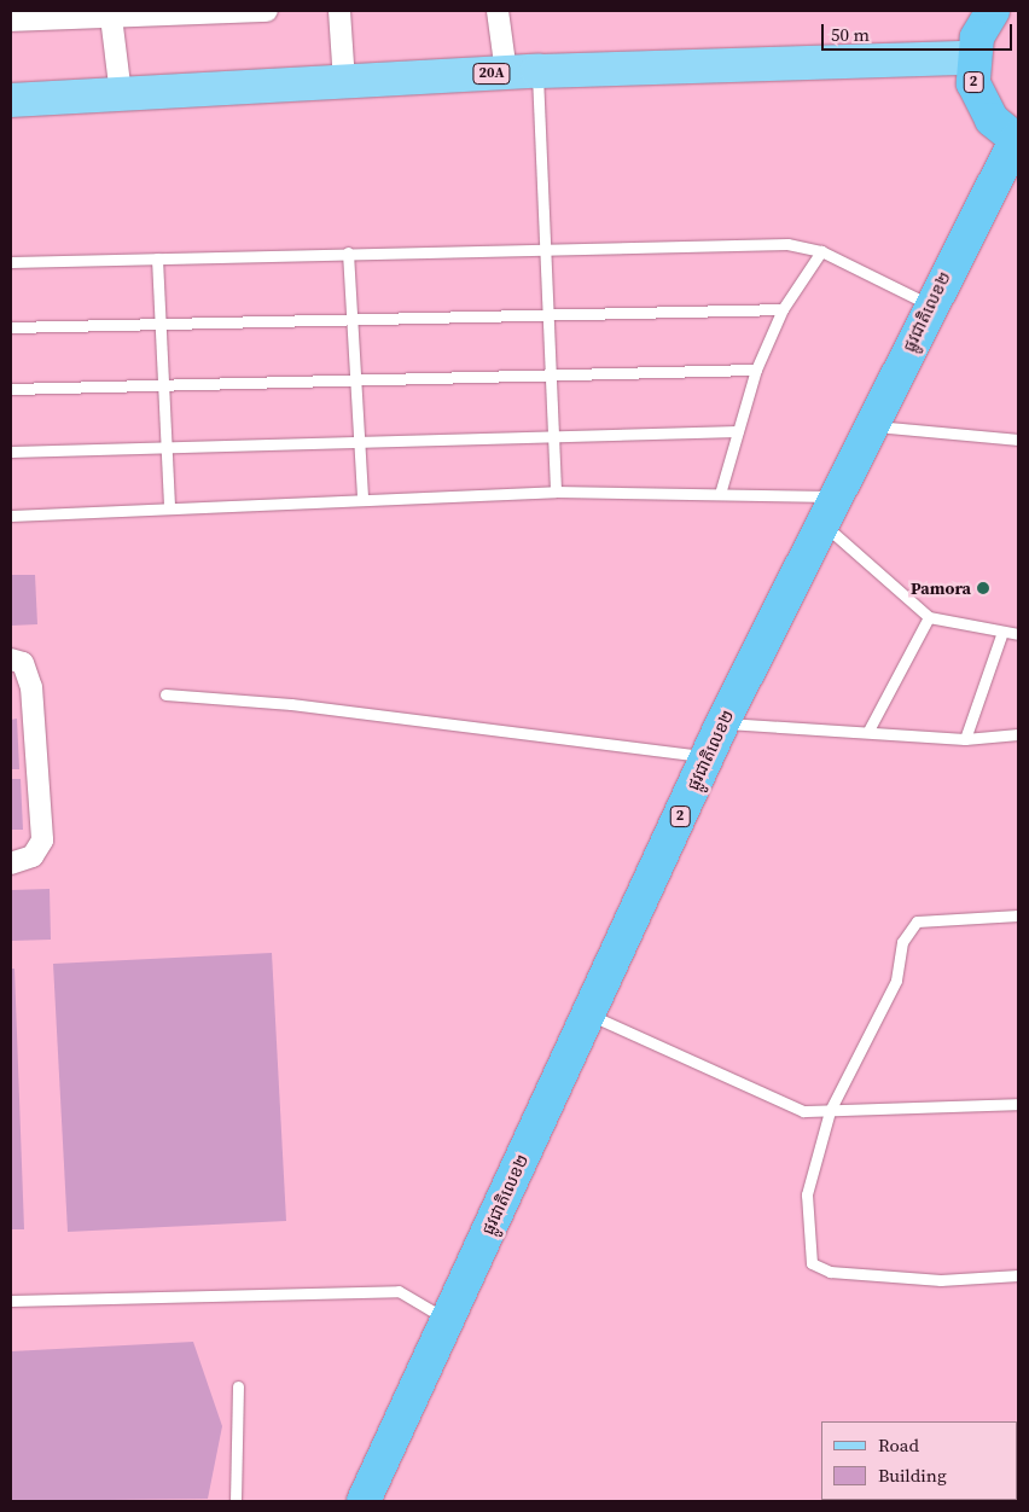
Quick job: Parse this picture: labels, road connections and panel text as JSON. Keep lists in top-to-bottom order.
{
  "streets": {
    "highway": ["2", "ផ្លូវជាតិលេខ២"],
    "main road": ["20A"]
  },
  "crossings": [
    ["20A", "2"],
    ["2", "ផ្លូវជាតិលេខ២"]
  ],
  "places": ["Pamora"],
  "legend": ["Road", "Building"],
  "scale_bar": "50 m"
}
